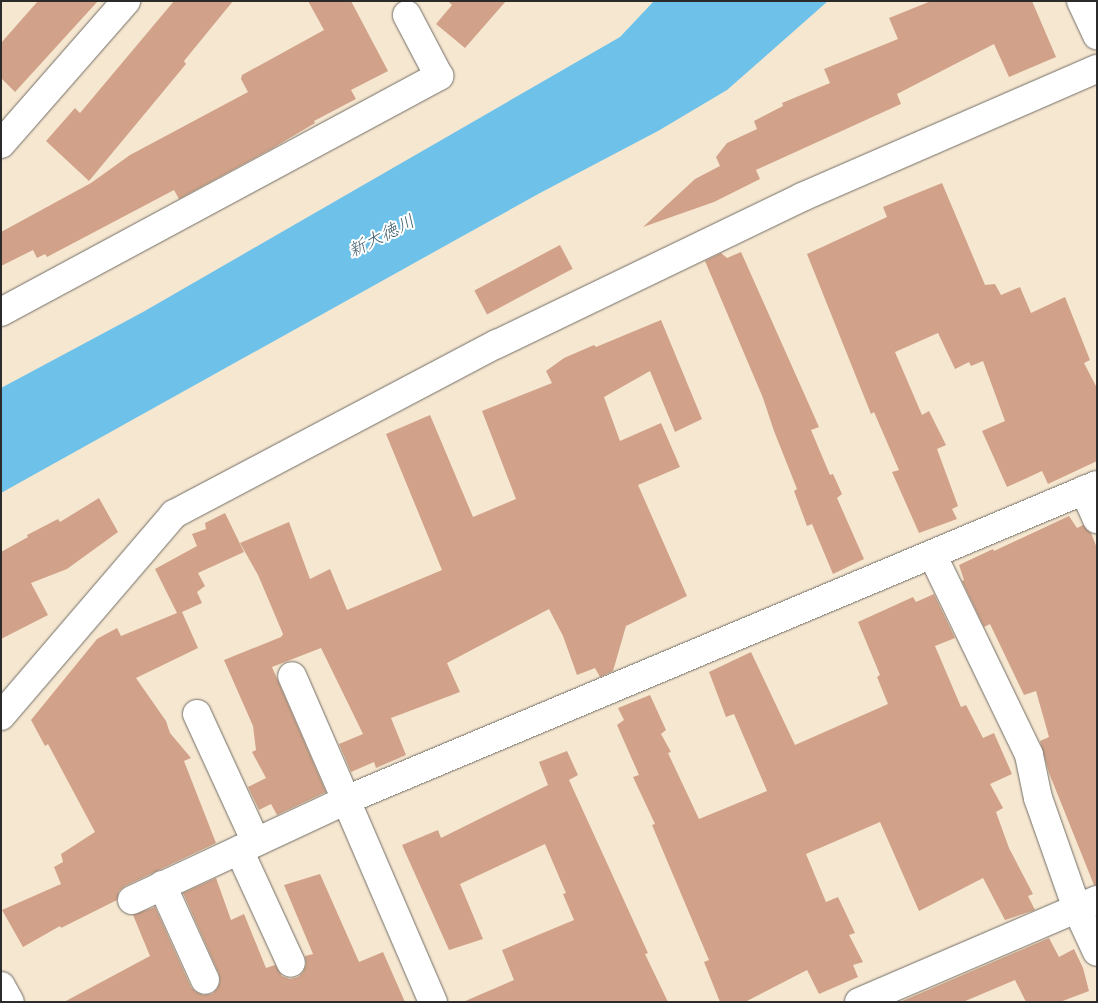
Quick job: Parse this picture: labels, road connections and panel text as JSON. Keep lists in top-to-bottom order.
{
  "water": ["新大徳川"]
}
